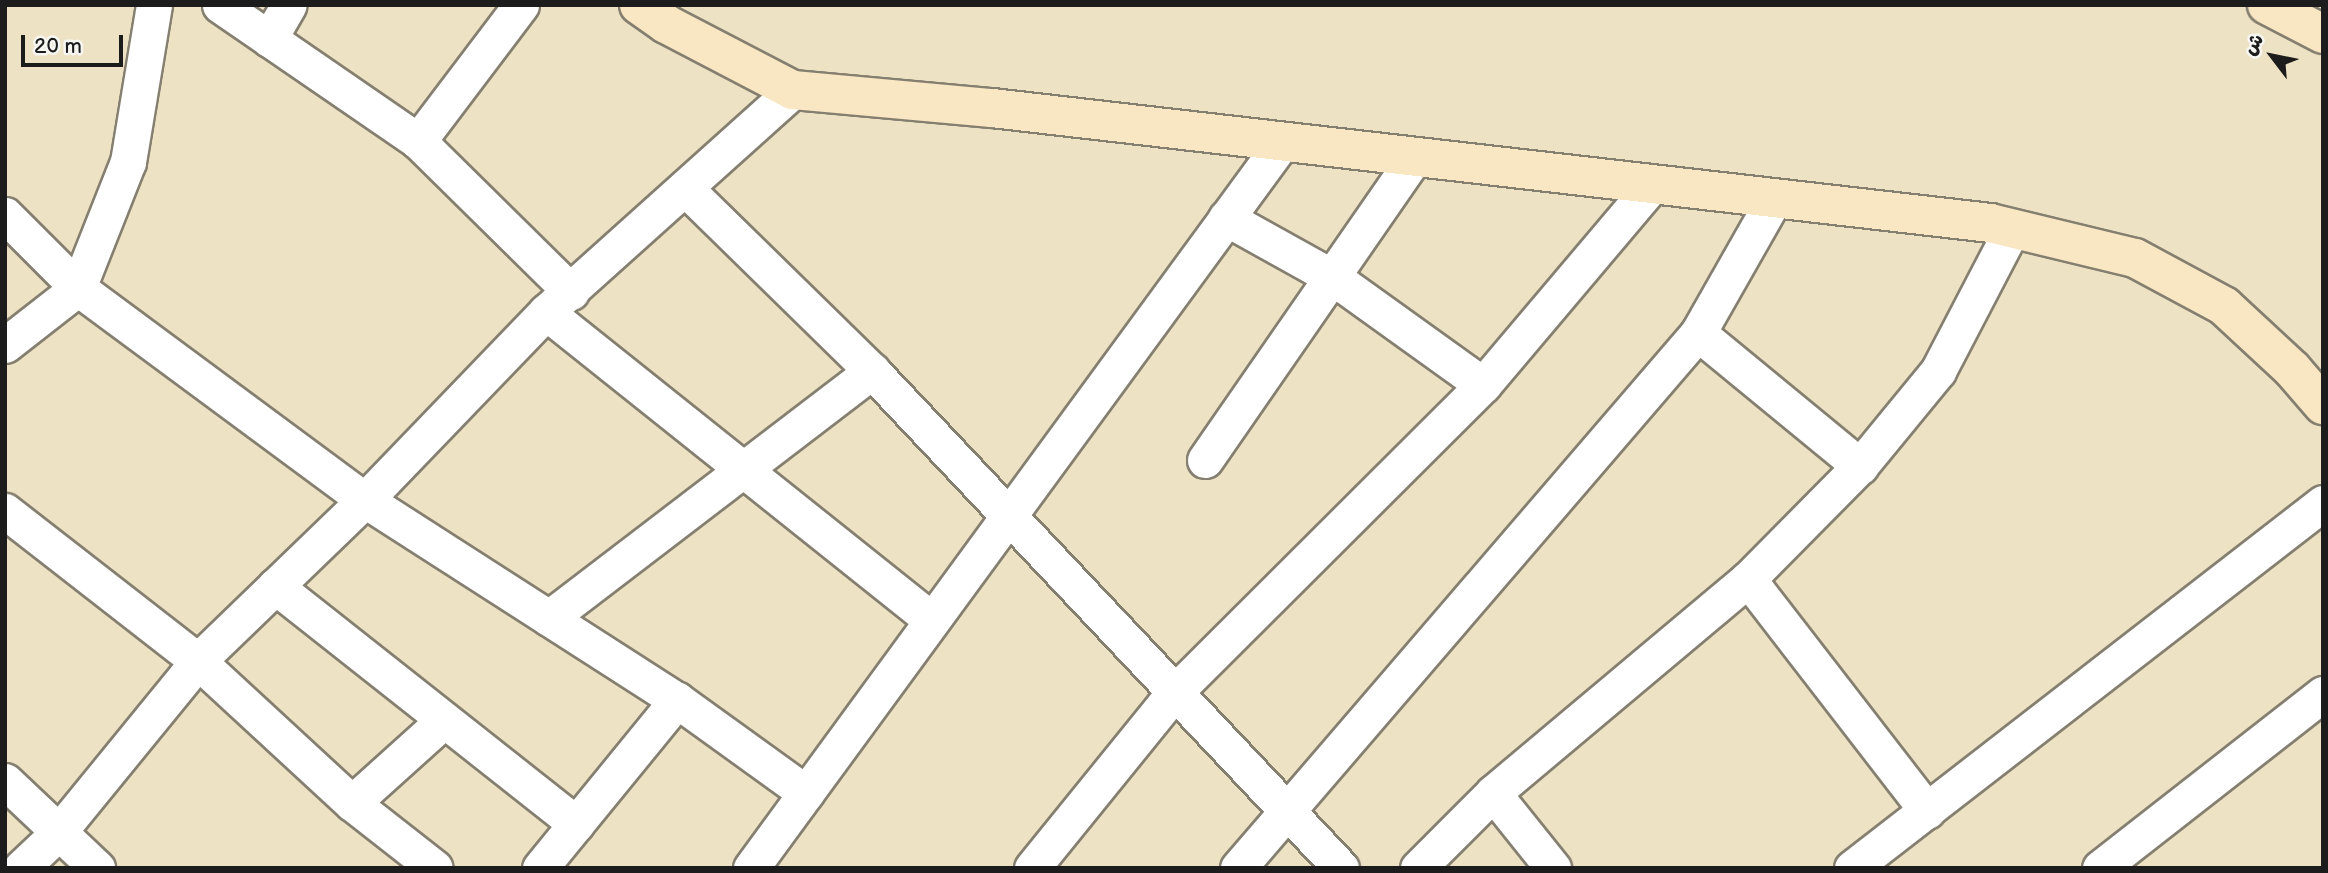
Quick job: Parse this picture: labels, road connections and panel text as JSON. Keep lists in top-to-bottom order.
{
  "scale_bar": "20 m",
  "north": "top left"
}
